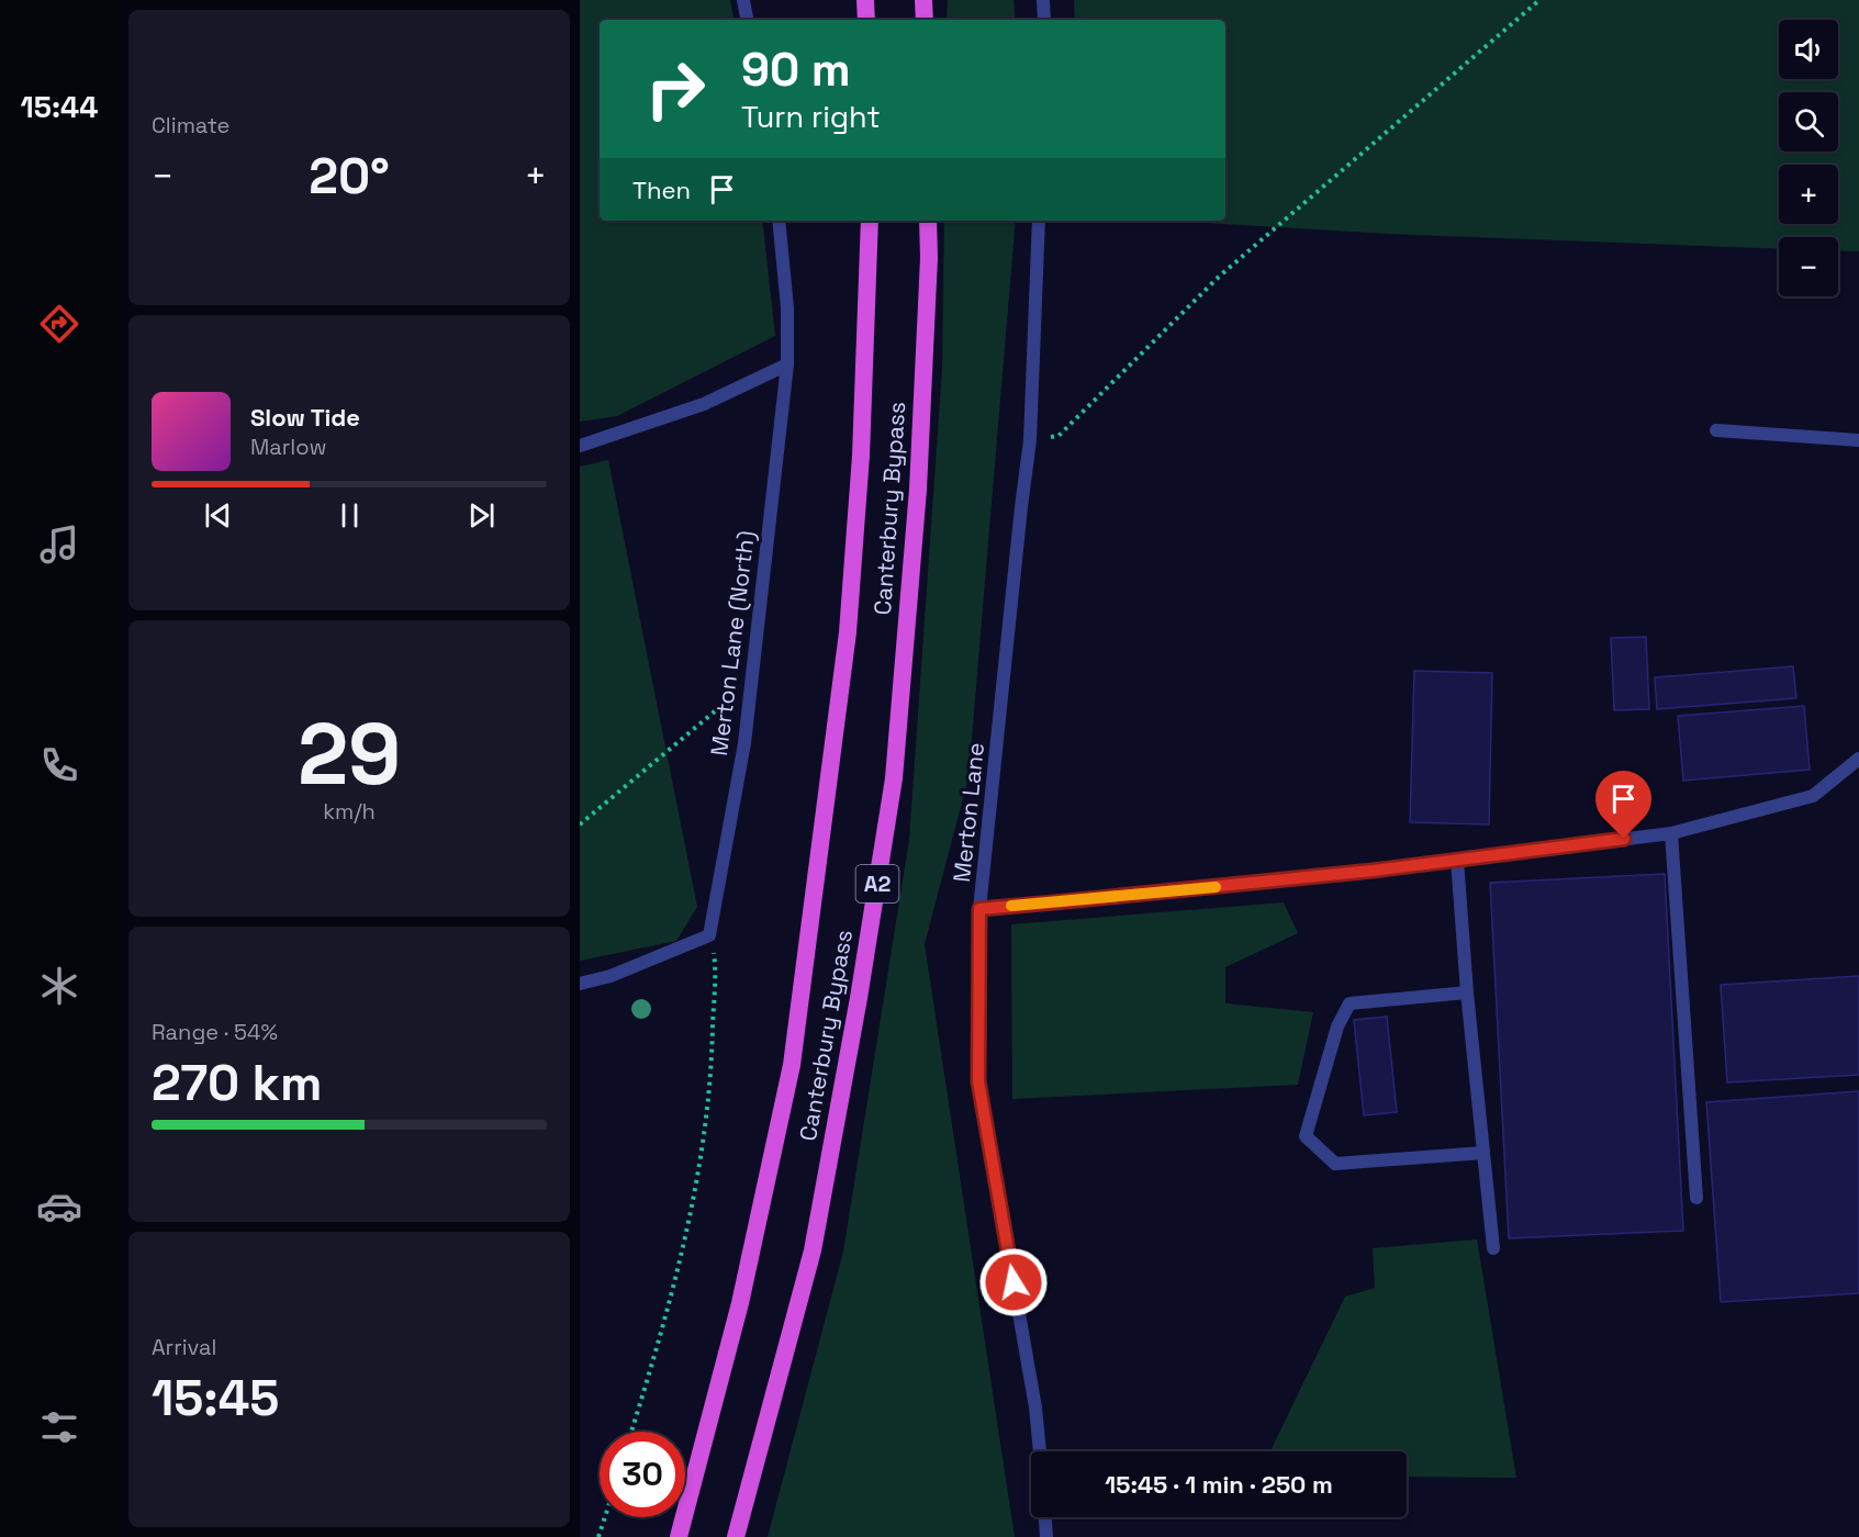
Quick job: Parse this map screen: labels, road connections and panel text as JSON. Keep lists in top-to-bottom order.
{
  "streets": {
    "highway": ["Canterbury Bypass", "A2"],
    "street": ["Merton Lane (North)", "Merton Lane"]
  },
  "page": {
    "tabs": "15:44",
    "tile": [
      "Climate",
      ["29", "km/h"],
      ["Range · 54%", "270 km"],
      ["Arrival", "15:45"]
    ],
    "map_buttons": ["+", "−"],
    "turn": ["90 m", "Turn right"],
    "heat": ["−", "20°", "+"],
    "then": "Then",
    "song": ["Slow Tide", "Marlow"],
    "limit": "30",
    "trip": "15:45 · 1 min · 250 m"
  }
}
